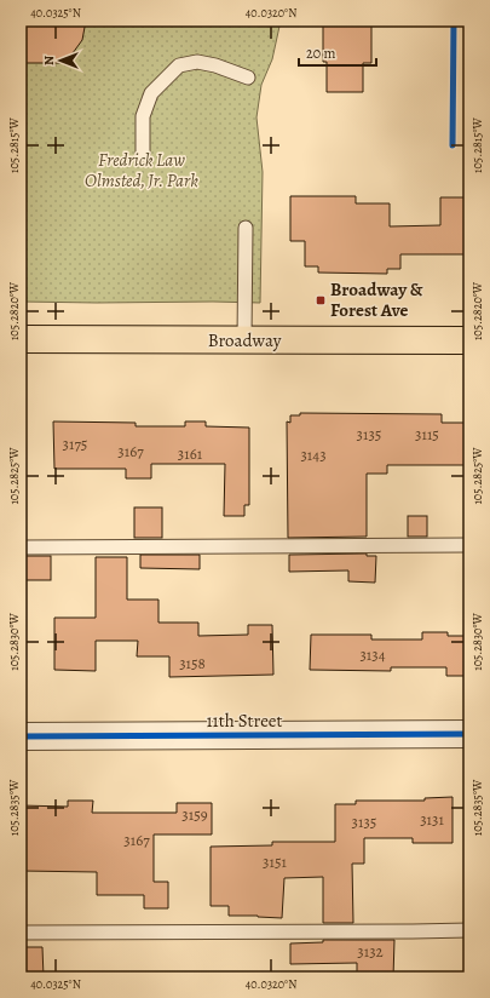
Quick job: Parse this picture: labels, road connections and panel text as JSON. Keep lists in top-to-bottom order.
{
  "streets": {
    "main road": ["Broadway"],
    "street": ["11th Street"]
  },
  "parks": ["Fredrick Law Olmsted, Jr. Park"],
  "places": {
    "transit": ["Broadway & Forest Ave"]
  },
  "house_numbers": [
    "3135",
    "3115",
    "3175",
    "3167",
    "3161",
    "3143",
    "3134",
    "3158",
    "3159",
    "3131",
    "3135",
    "3167",
    "3151",
    "3132"
  ],
  "scale_bar": "20 m",
  "north": "left",
  "coordinates": [
    "40.0325°N",
    "40.0320°N",
    "105.2815°W",
    "105.2820°W",
    "105.2825°W",
    "105.2830°W",
    "105.2835°W"
  ]
}
